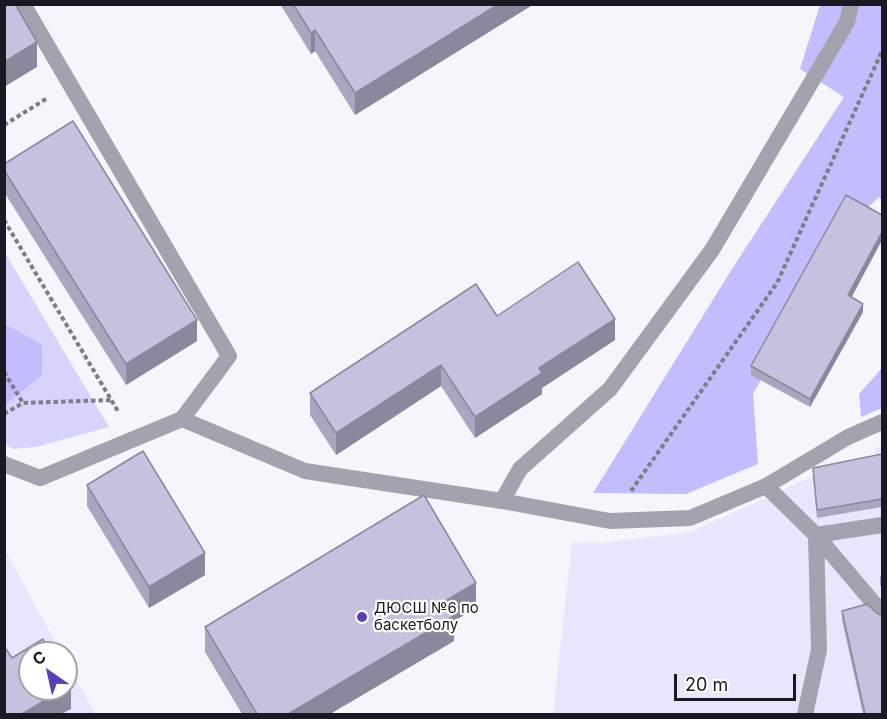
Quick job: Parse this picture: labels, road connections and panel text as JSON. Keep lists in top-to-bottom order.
{
  "places": ["ДЮСШ №6 по баскетболу"],
  "scale_bar": "20 m",
  "north": "top left"
}
